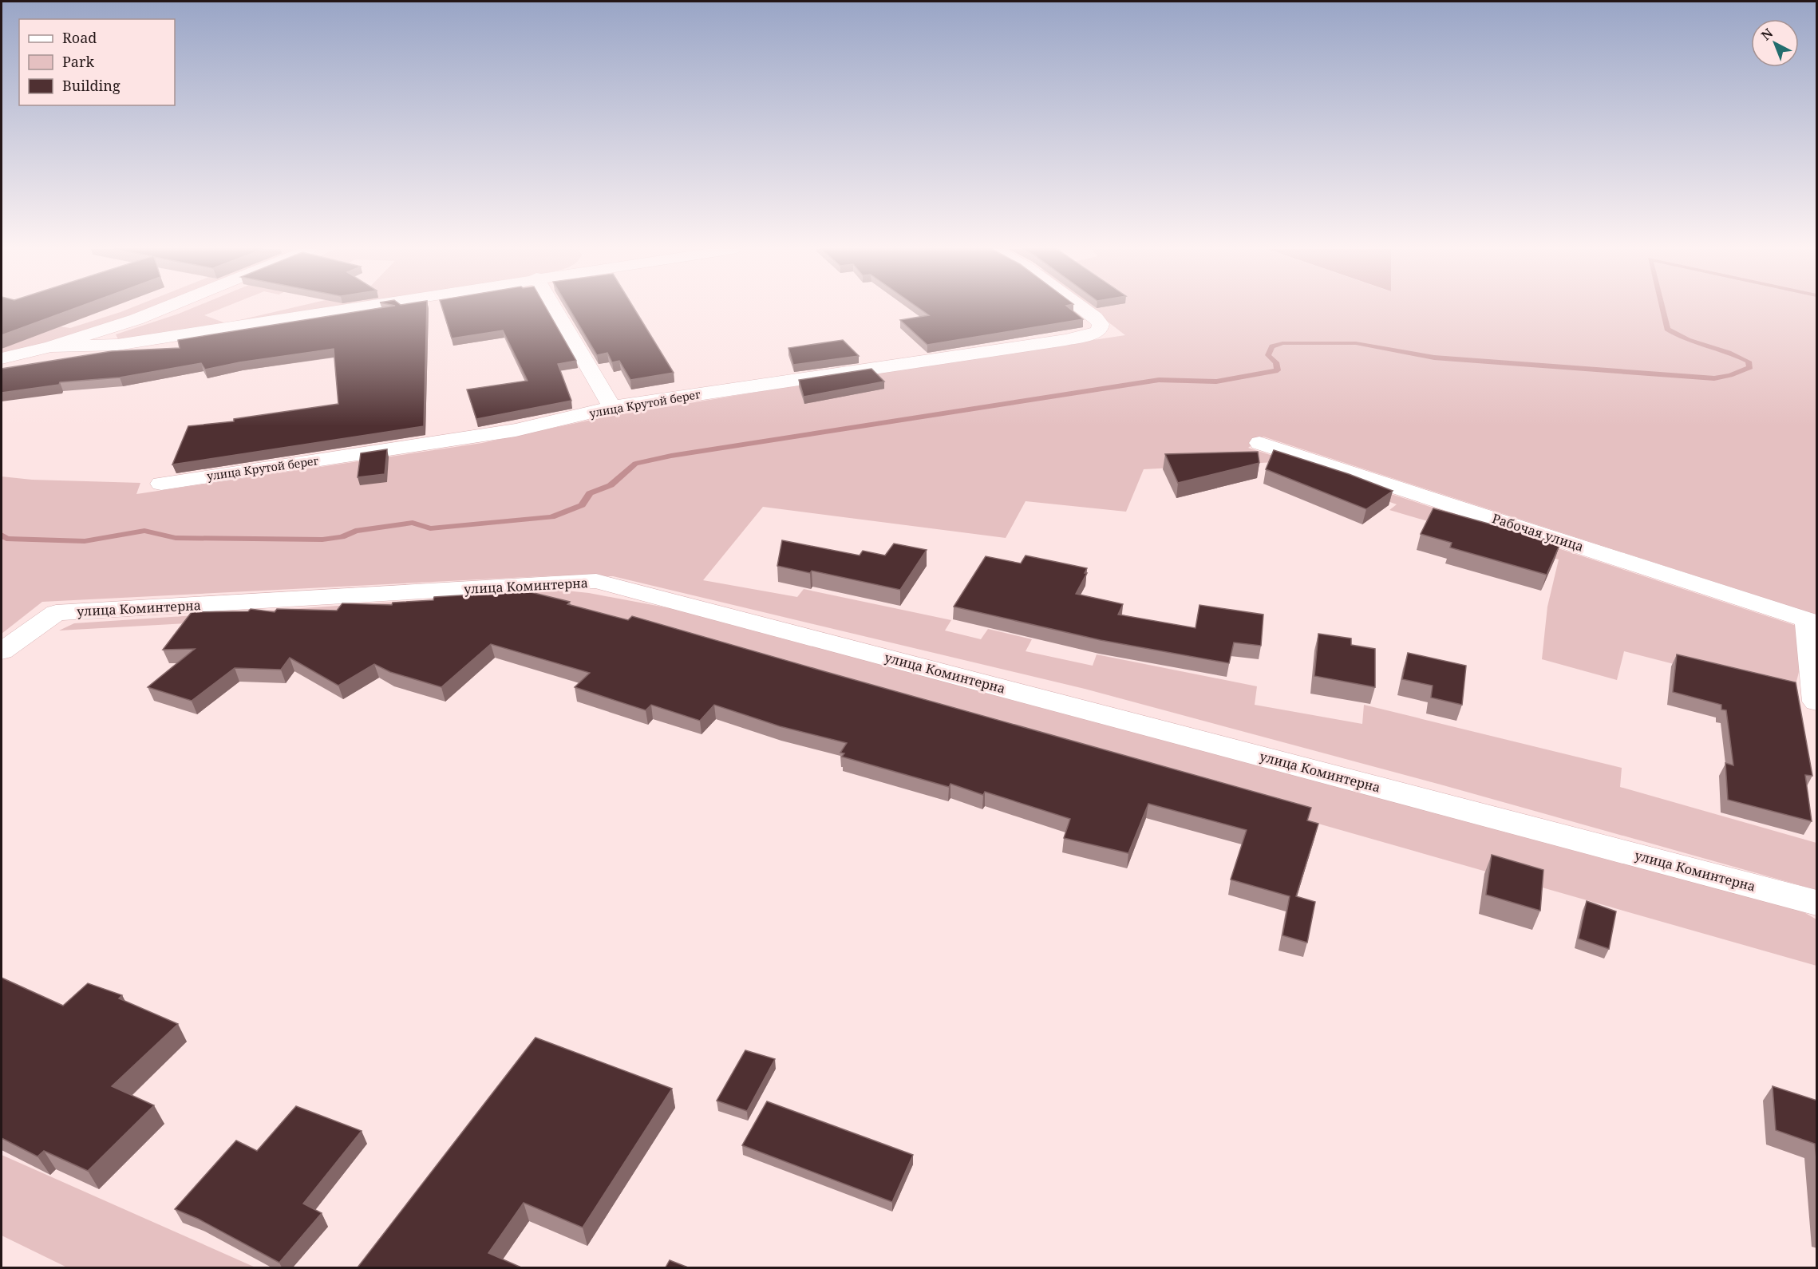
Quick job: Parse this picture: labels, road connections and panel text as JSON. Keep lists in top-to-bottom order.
{
  "streets": {
    "street": ["улица Крутой берег", "Рабочая улица", "улица Коминтерна"]
  },
  "legend": ["Road", "Park", "Building"],
  "north": "top left"
}
